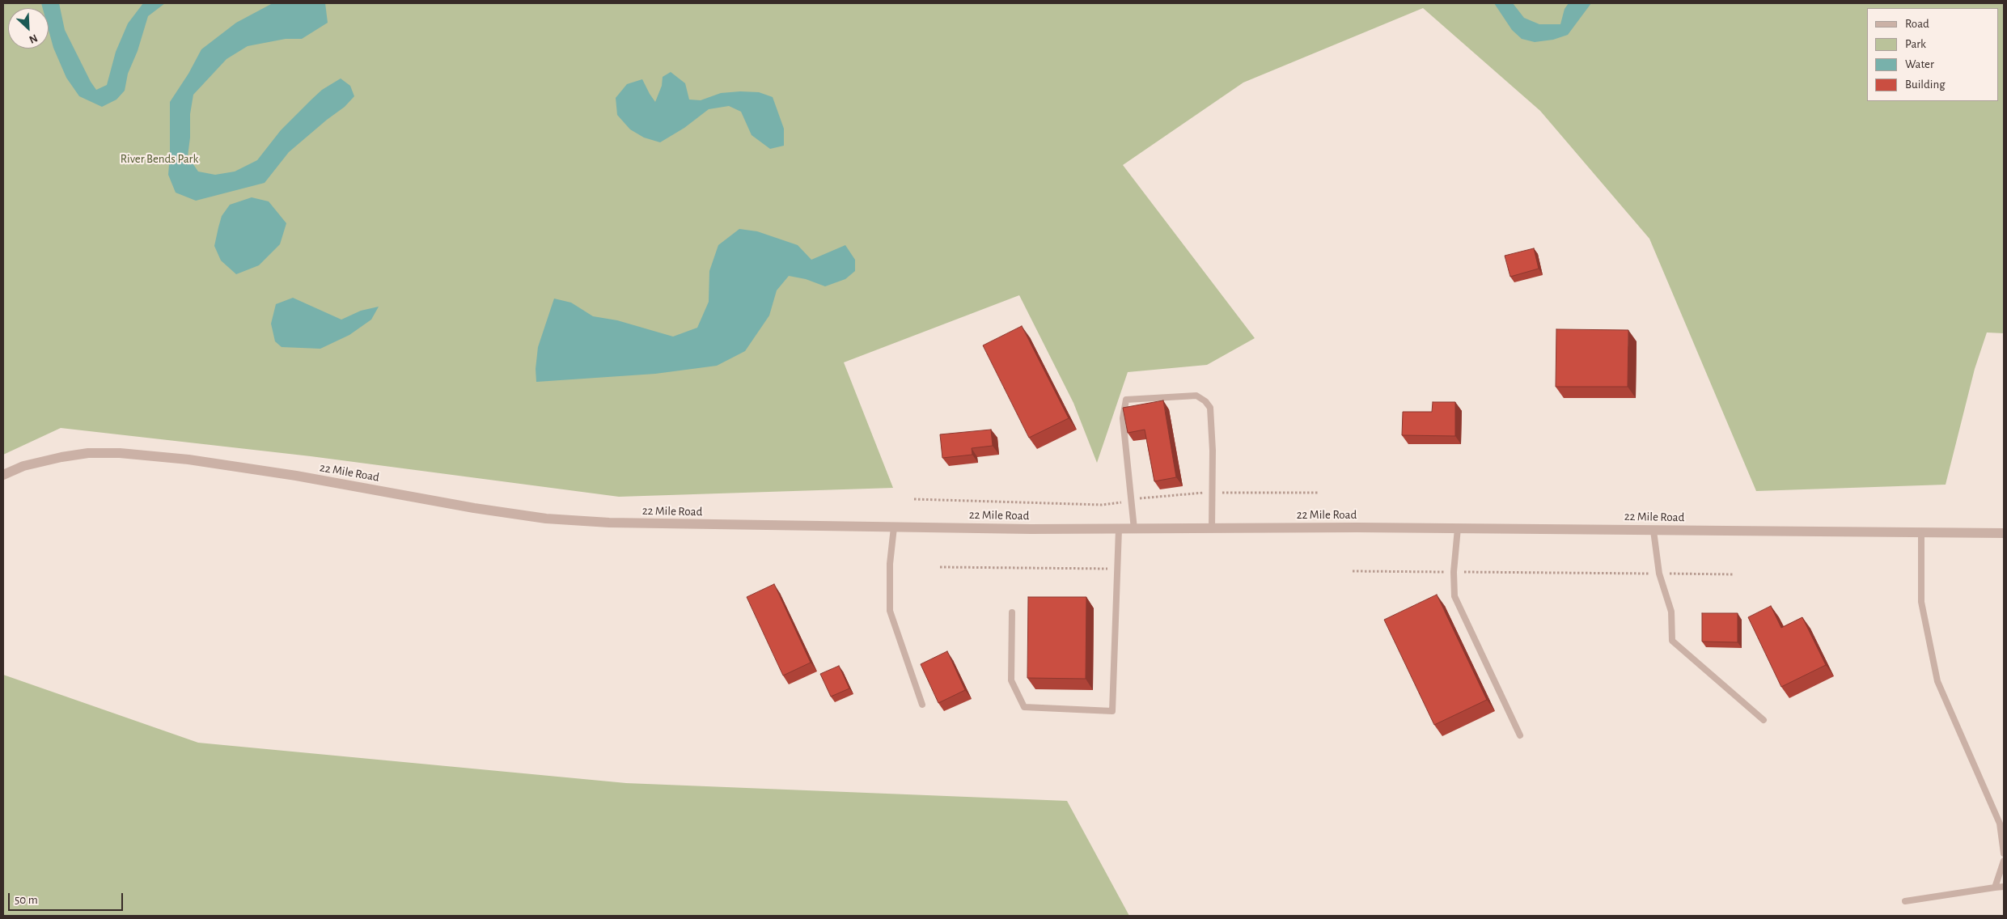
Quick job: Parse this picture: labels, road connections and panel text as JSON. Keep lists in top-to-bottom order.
{
  "streets": {
    "street": ["22 Mile Road"]
  },
  "parks": ["River Bends Park"],
  "legend": [
    "Road",
    "Park",
    "Water",
    "Building"
  ],
  "scale_bar": "50 m",
  "north": "bottom right"
}
